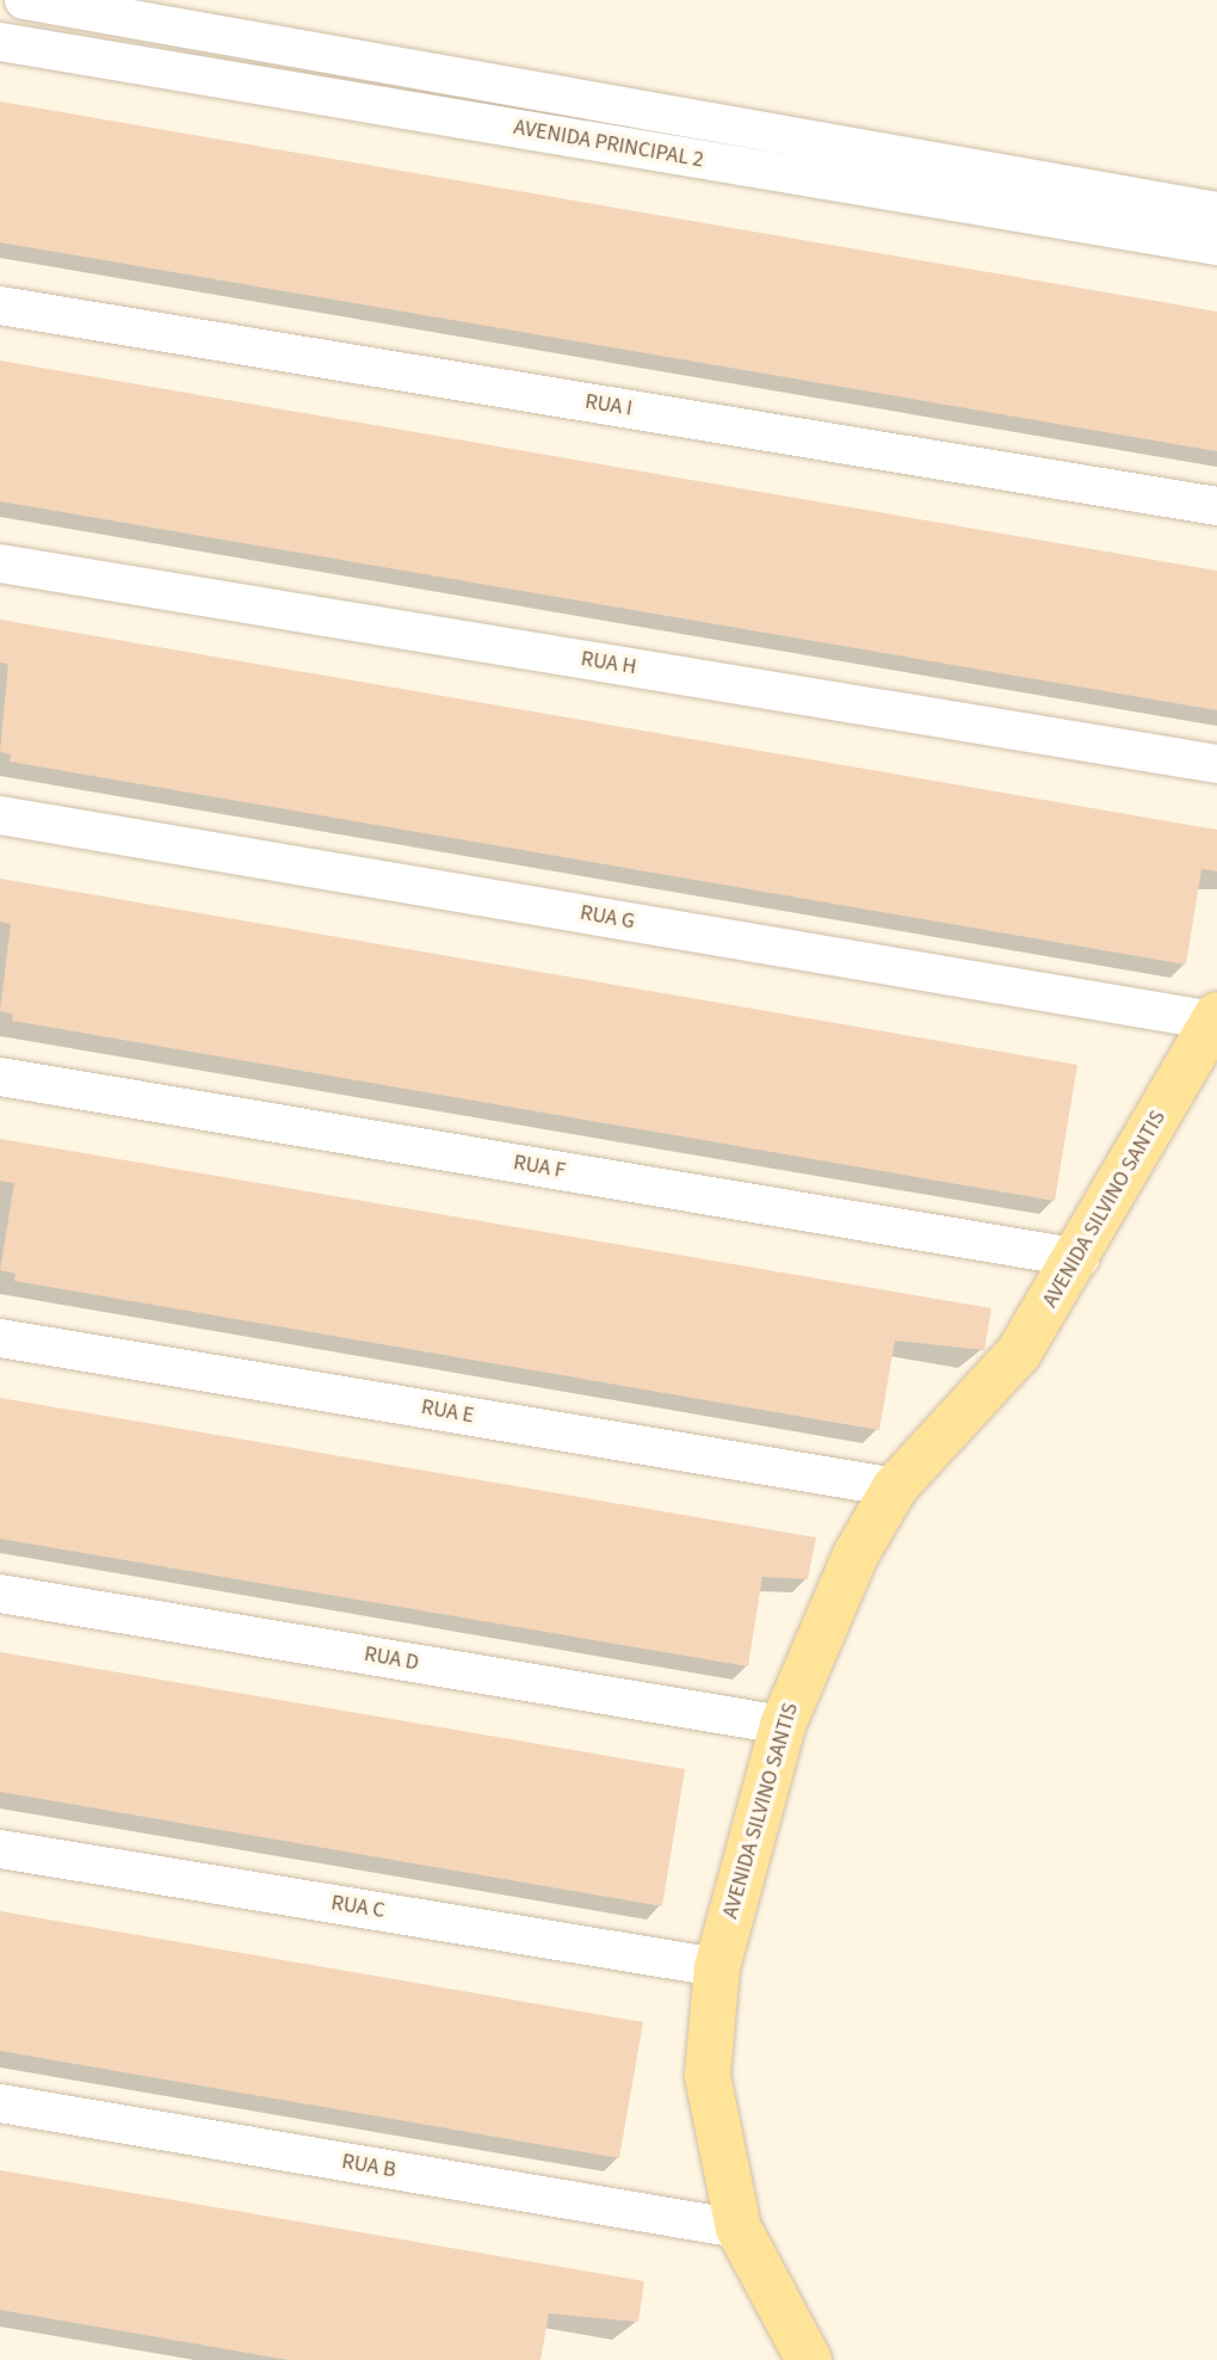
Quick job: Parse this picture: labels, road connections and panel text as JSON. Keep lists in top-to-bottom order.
{
  "streets": {
    "main road": ["AVENIDA SILVINO SANTIS"],
    "street": [
      "AVENIDA PRINCIPAL 2",
      "RUA I",
      "RUA H",
      "RUA G",
      "RUA F",
      "RUA E",
      "RUA D",
      "RUA C",
      "RUA B"
    ]
  },
  "crossings": [
    ["RUA G", "AVENIDA SILVINO SANTIS"],
    ["RUA F", "AVENIDA SILVINO SANTIS"],
    ["AVENIDA SILVINO SANTIS", "RUA E"],
    ["AVENIDA SILVINO SANTIS", "RUA D"],
    ["AVENIDA SILVINO SANTIS", "RUA C"],
    ["AVENIDA SILVINO SANTIS", "RUA B"]
  ]
}
